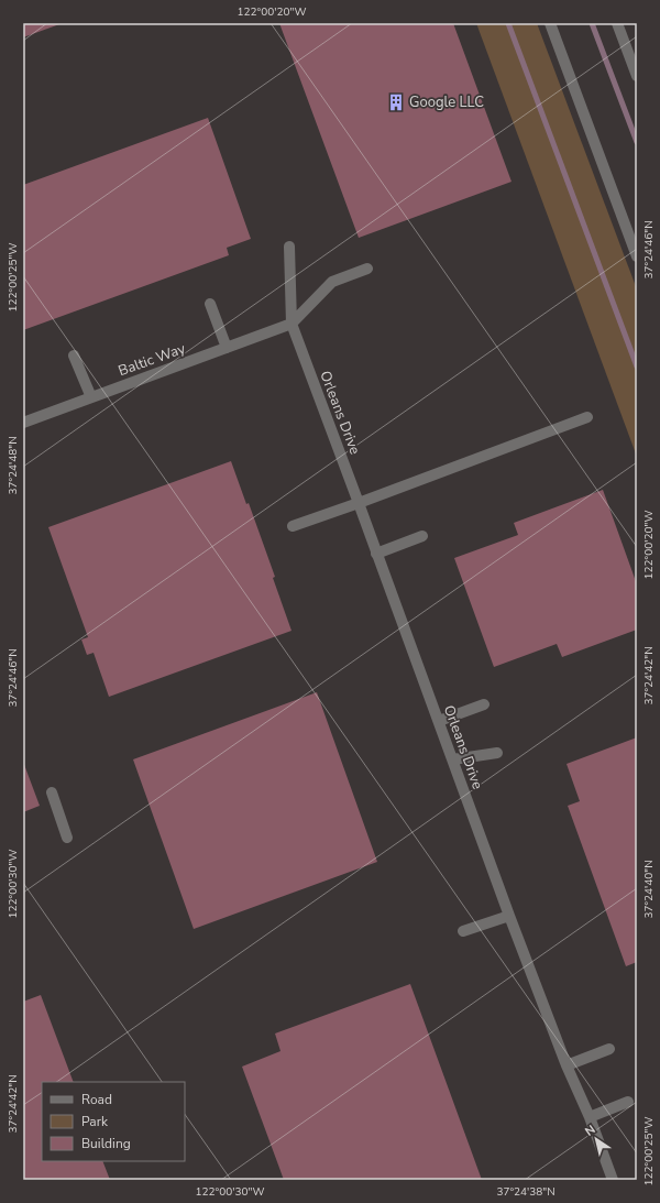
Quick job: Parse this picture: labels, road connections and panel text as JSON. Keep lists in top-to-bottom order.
{
  "streets": {
    "street": ["Baltic Way", "Orleans Drive"]
  },
  "crossings": [
    ["Baltic Way", "Orleans Drive"]
  ],
  "places": {
    "building": ["Google LLC"]
  },
  "legend": ["Road", "Park", "Building"],
  "north": "top left",
  "coordinates": [
    "122°00'20\"W",
    "37°24'46\"N",
    "122°00'25\"W",
    "37°24'48\"N",
    "37°24'42\"N",
    "122°00'30\"W",
    "37°24'40\"N",
    "37°24'38\"N"
  ]
}
